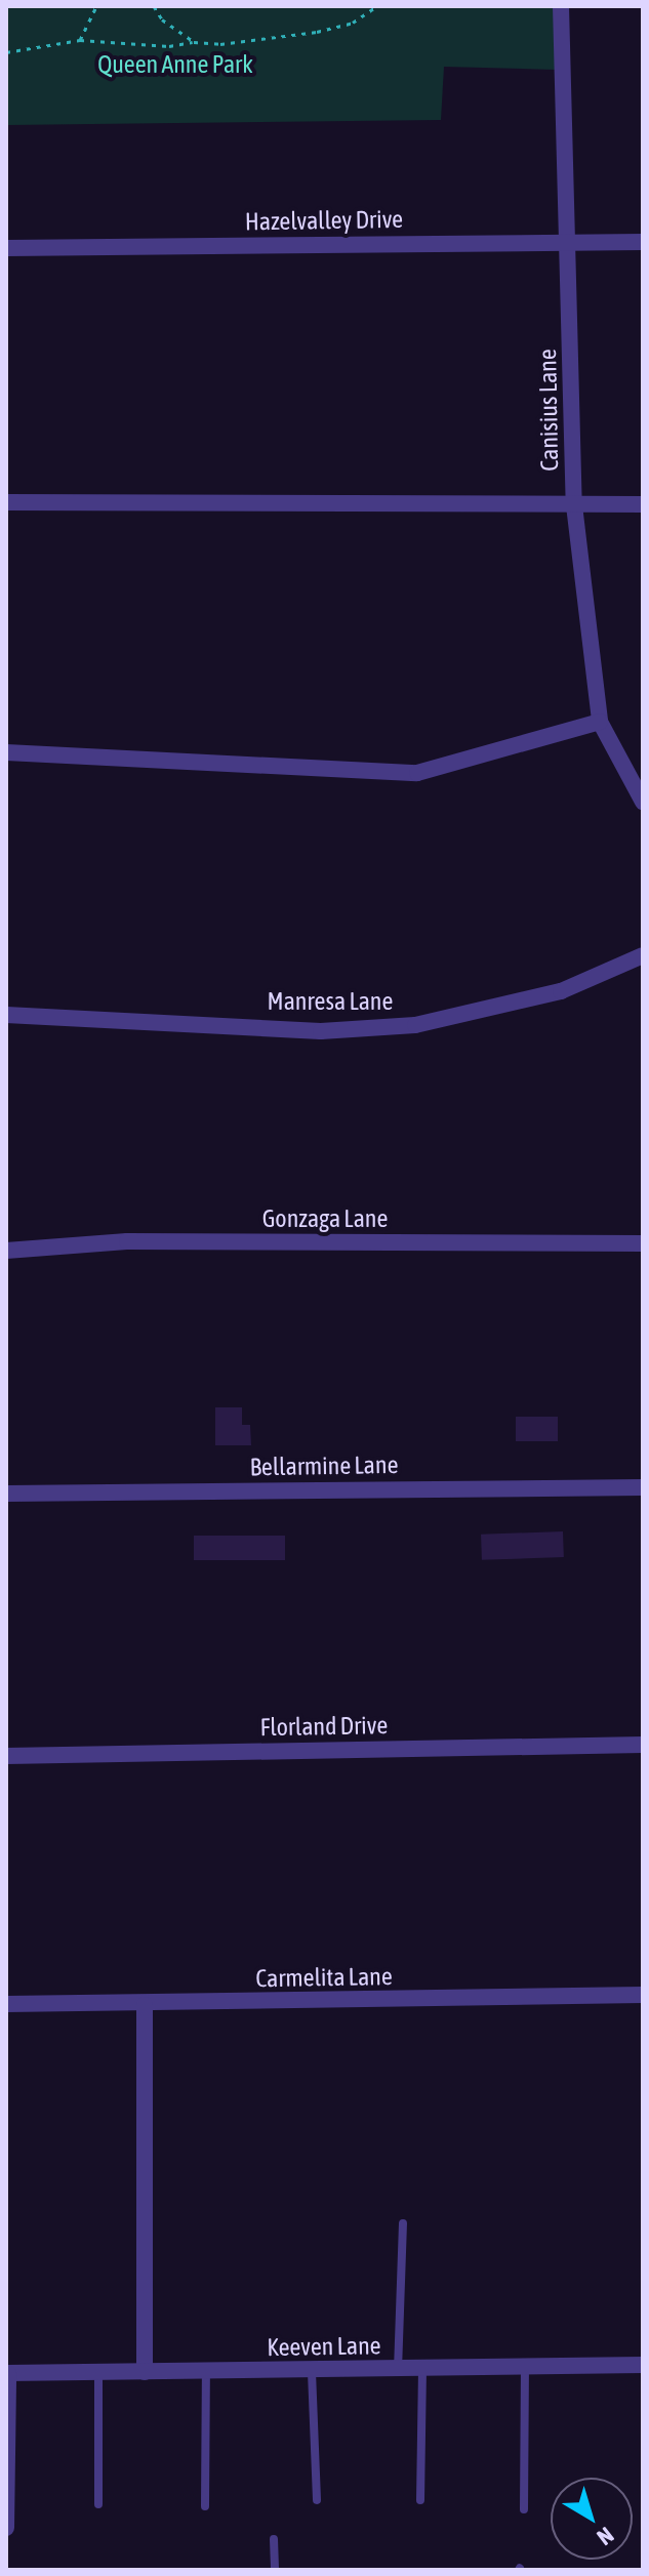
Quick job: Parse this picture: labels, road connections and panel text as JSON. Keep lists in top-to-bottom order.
{
  "streets": {
    "street": [
      "Hazelvalley Drive",
      "Canisius Lane",
      "Manresa Lane",
      "Gonzaga Lane",
      "Bellarmine Lane",
      "Florland Drive",
      "Carmelita Lane",
      "Keeven Lane"
    ]
  },
  "crossings": [
    ["Hazelvalley Drive", "Canisius Lane"]
  ],
  "parks": ["Queen Anne Park"],
  "north": "bottom right"
}
